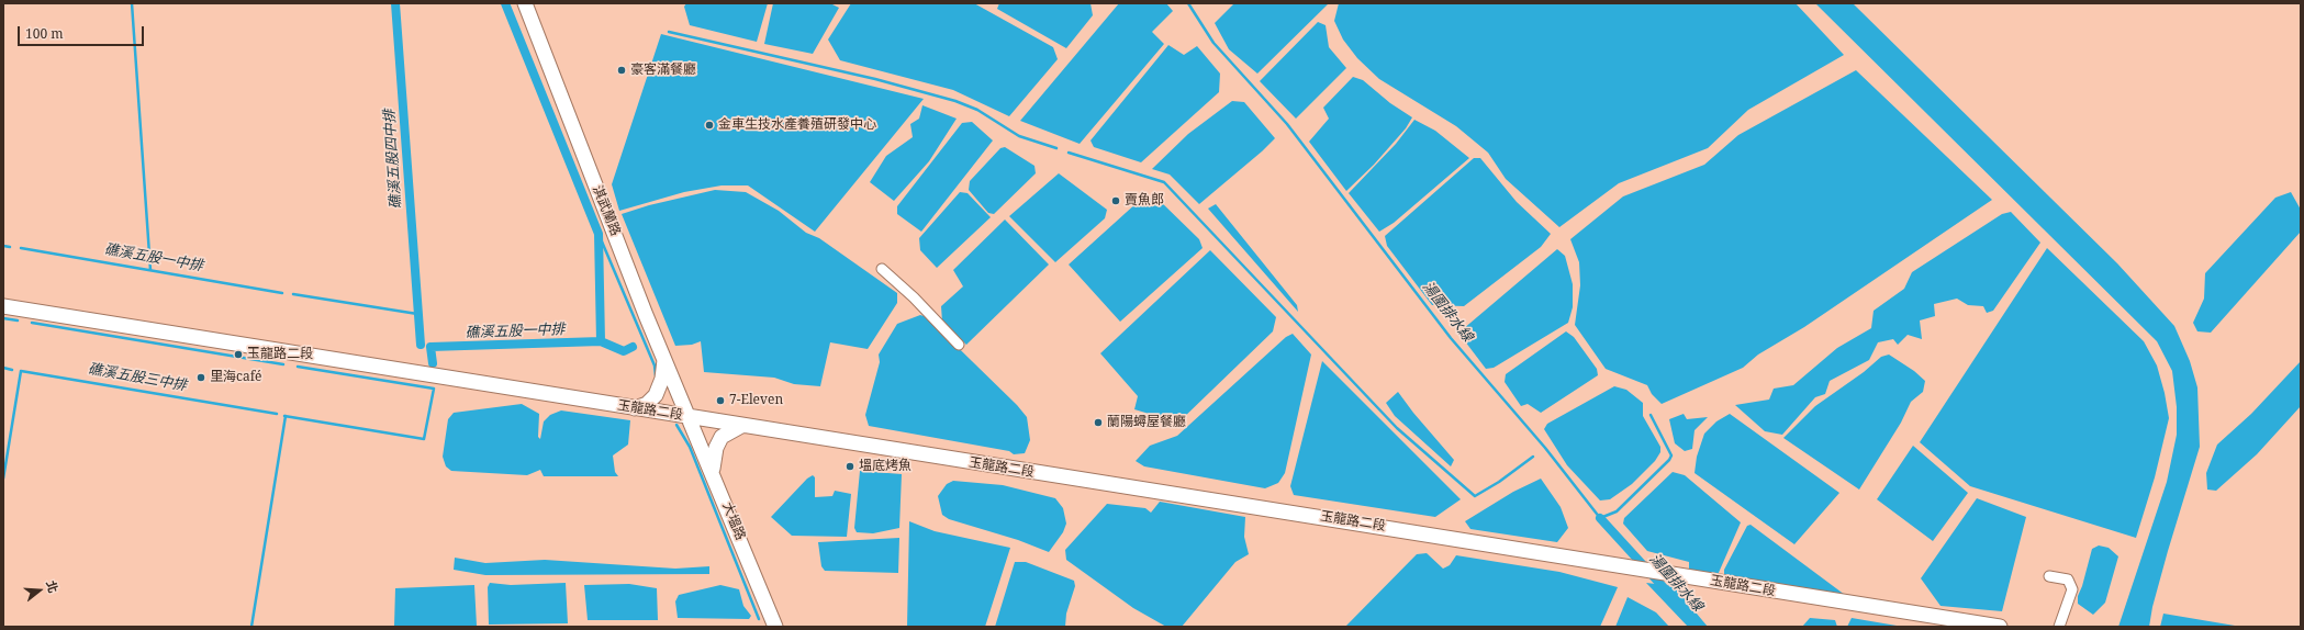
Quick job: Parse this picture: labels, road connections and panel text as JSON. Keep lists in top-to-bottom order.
{
  "streets": {
    "main road": ["淇武蘭路", "玉龍路二段", "大塭路"]
  },
  "crossings": [
    ["淇武蘭路", "玉龍路二段"],
    ["淇武蘭路", "大塭路"],
    ["玉龍路二段", "大塭路"]
  ],
  "water": [
    "礁溪五股四中排",
    "礁溪五股一中排",
    "湯圍排水線",
    "礁溪五股三中排"
  ],
  "places": [
    "豪客滿餐廳",
    "金車生技水產養殖研發中心",
    "賣魚郎",
    "玉龍路二段",
    "里海café",
    "7-Eleven",
    "蘭陽蟳屋餐廳",
    "塭底烤魚"
  ],
  "scale_bar": "100 m",
  "north": "right"
}
